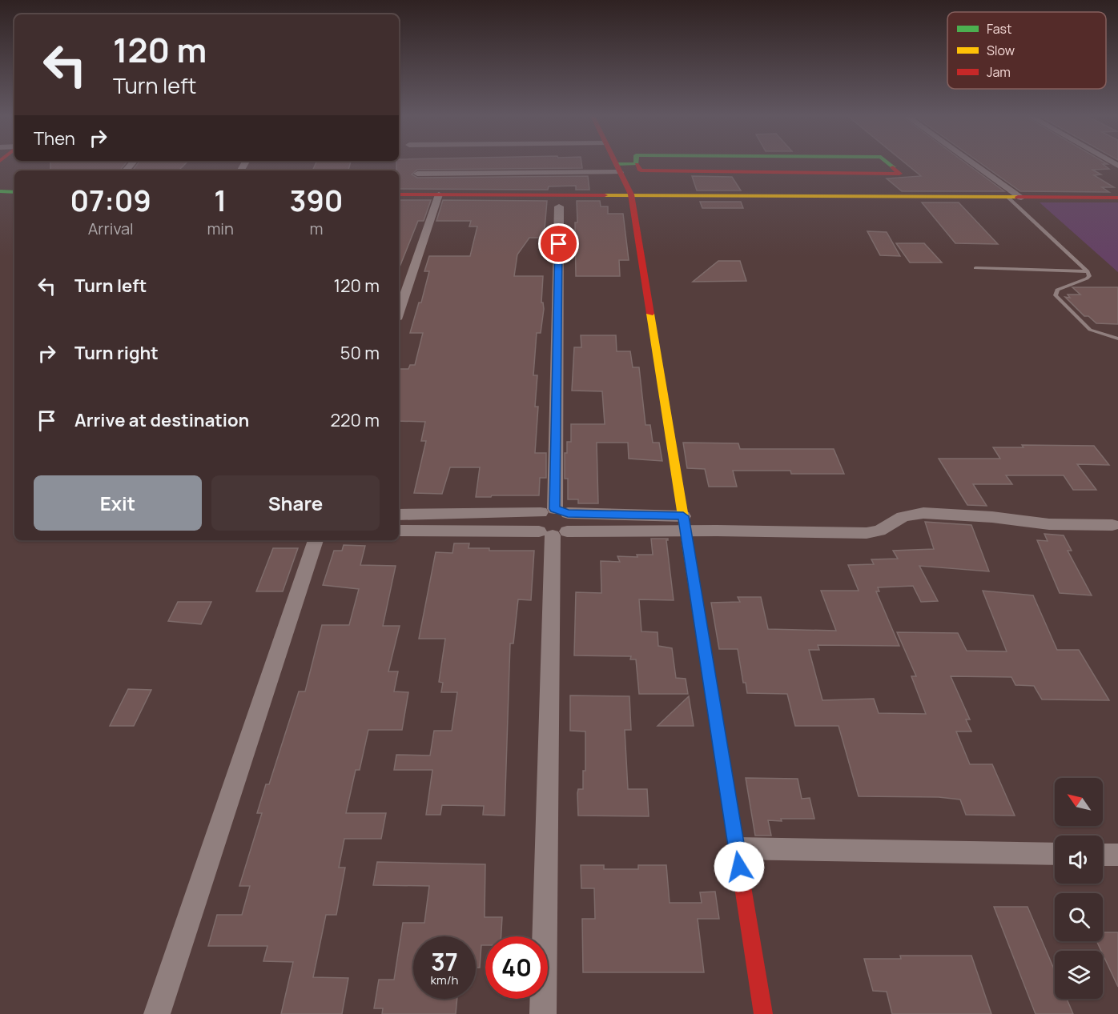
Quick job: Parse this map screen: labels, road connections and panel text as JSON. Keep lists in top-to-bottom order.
{
  "legend": ["Fast", "Slow", "Jam"],
  "north": "top left",
  "page": {
    "turn": ["120 m", "Turn left"],
    "then": "Then",
    "eta": [
      "07:09",
      "Arrival",
      "1",
      "min",
      "390",
      "m"
    ],
    "list": [
      {
        "name": "Turn left",
        "value": "120 m"
      },
      {
        "name": "Turn right",
        "value": "50 m"
      },
      {
        "name": "Arrive at destination",
        "value": "220 m"
      }
    ],
    "buttons": ["Exit", "Share"],
    "speed": "37 km/h",
    "limit": "40"
  }
}
